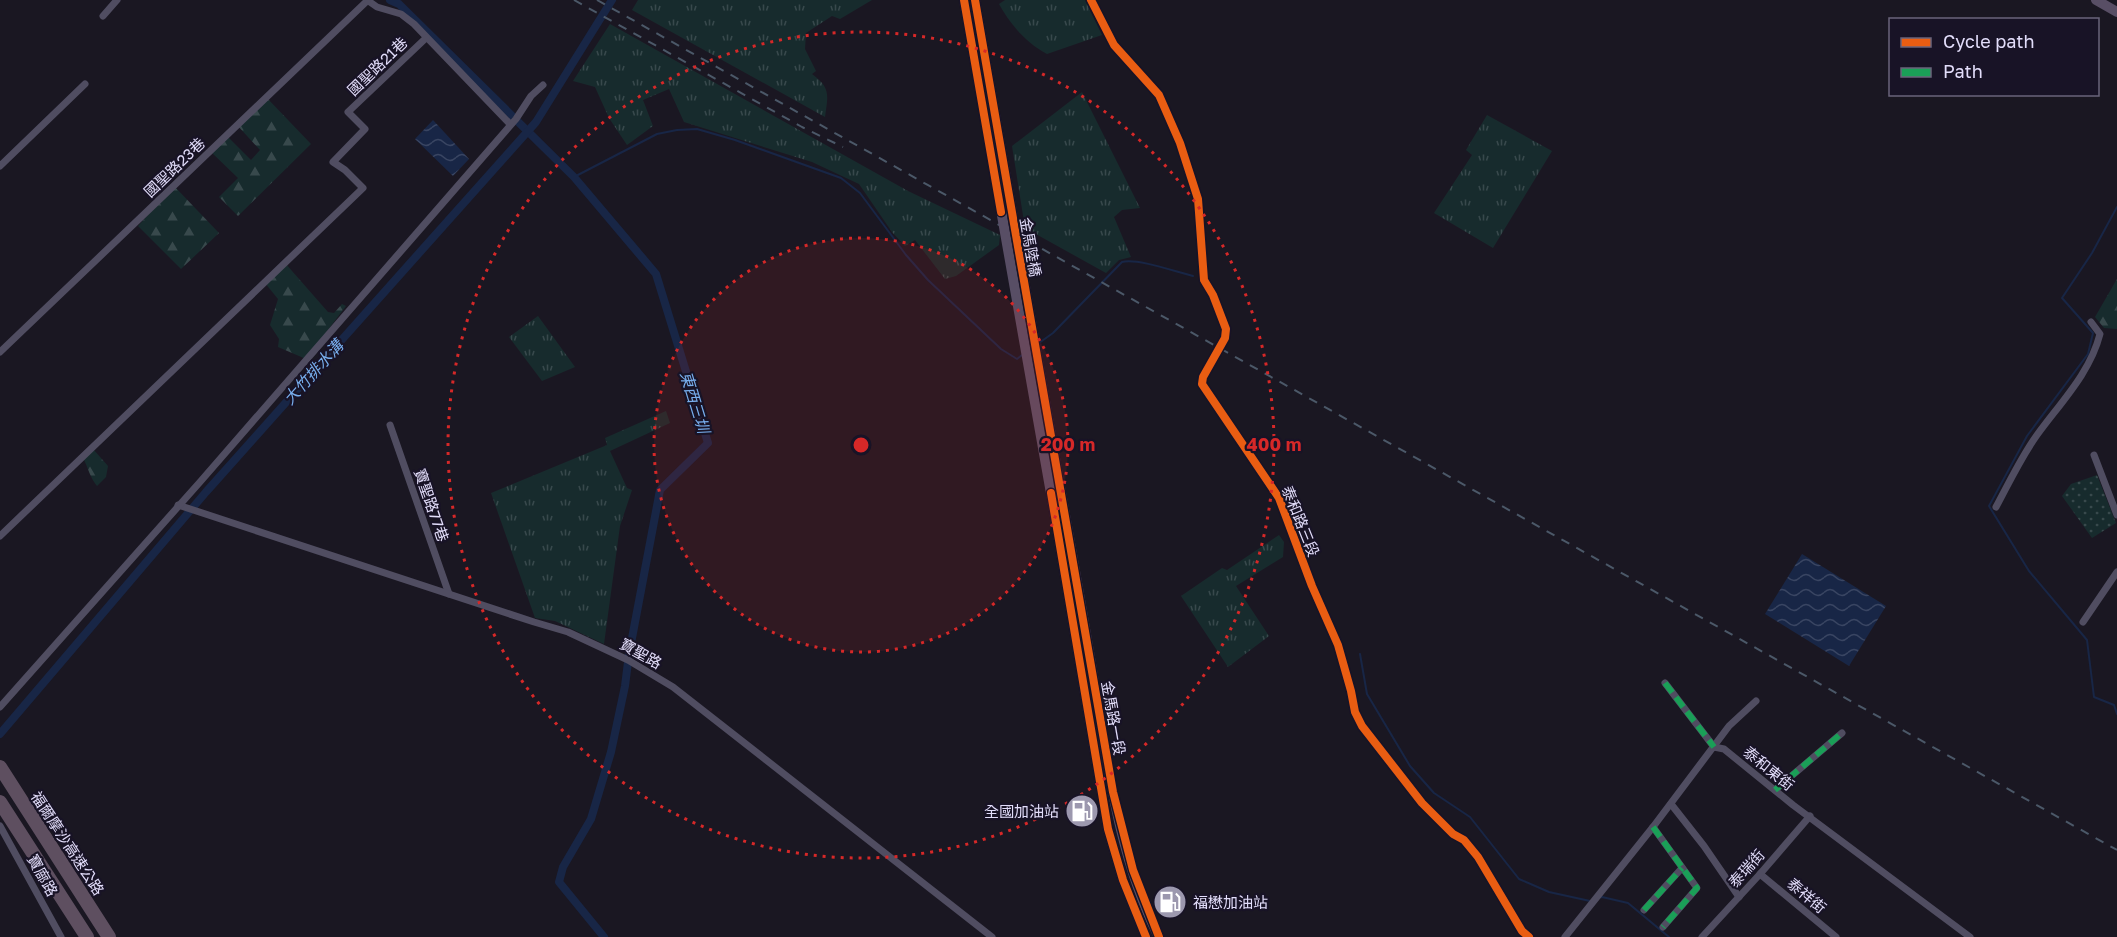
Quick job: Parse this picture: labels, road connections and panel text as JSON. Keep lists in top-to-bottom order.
{
  "streets": {
    "highway": ["福爾摩沙高速公路"],
    "main road": ["金馬陸橋", "金馬路一段"],
    "street": [
      "國聖路21巷",
      "國聖路23巷",
      "寶聖路77巷",
      "泰和路三段",
      "寶聖路",
      "泰和東街",
      "泰瑞街",
      "寶廍路",
      "泰祥街"
    ]
  },
  "crossings": [
    ["金馬陸橋", "金馬路一段"],
    ["寶聖路77巷", "寶聖路"],
    ["泰和東街", "泰瑞街"],
    ["泰瑞街", "泰祥街"]
  ],
  "water": ["大竹排水溝", "東西三圳"],
  "places": {
    "fuel station": ["全國加油站", "福懋加油站"]
  },
  "legend": ["Cycle path", "Path"],
  "rings": ["200 m", "400 m"]
}
